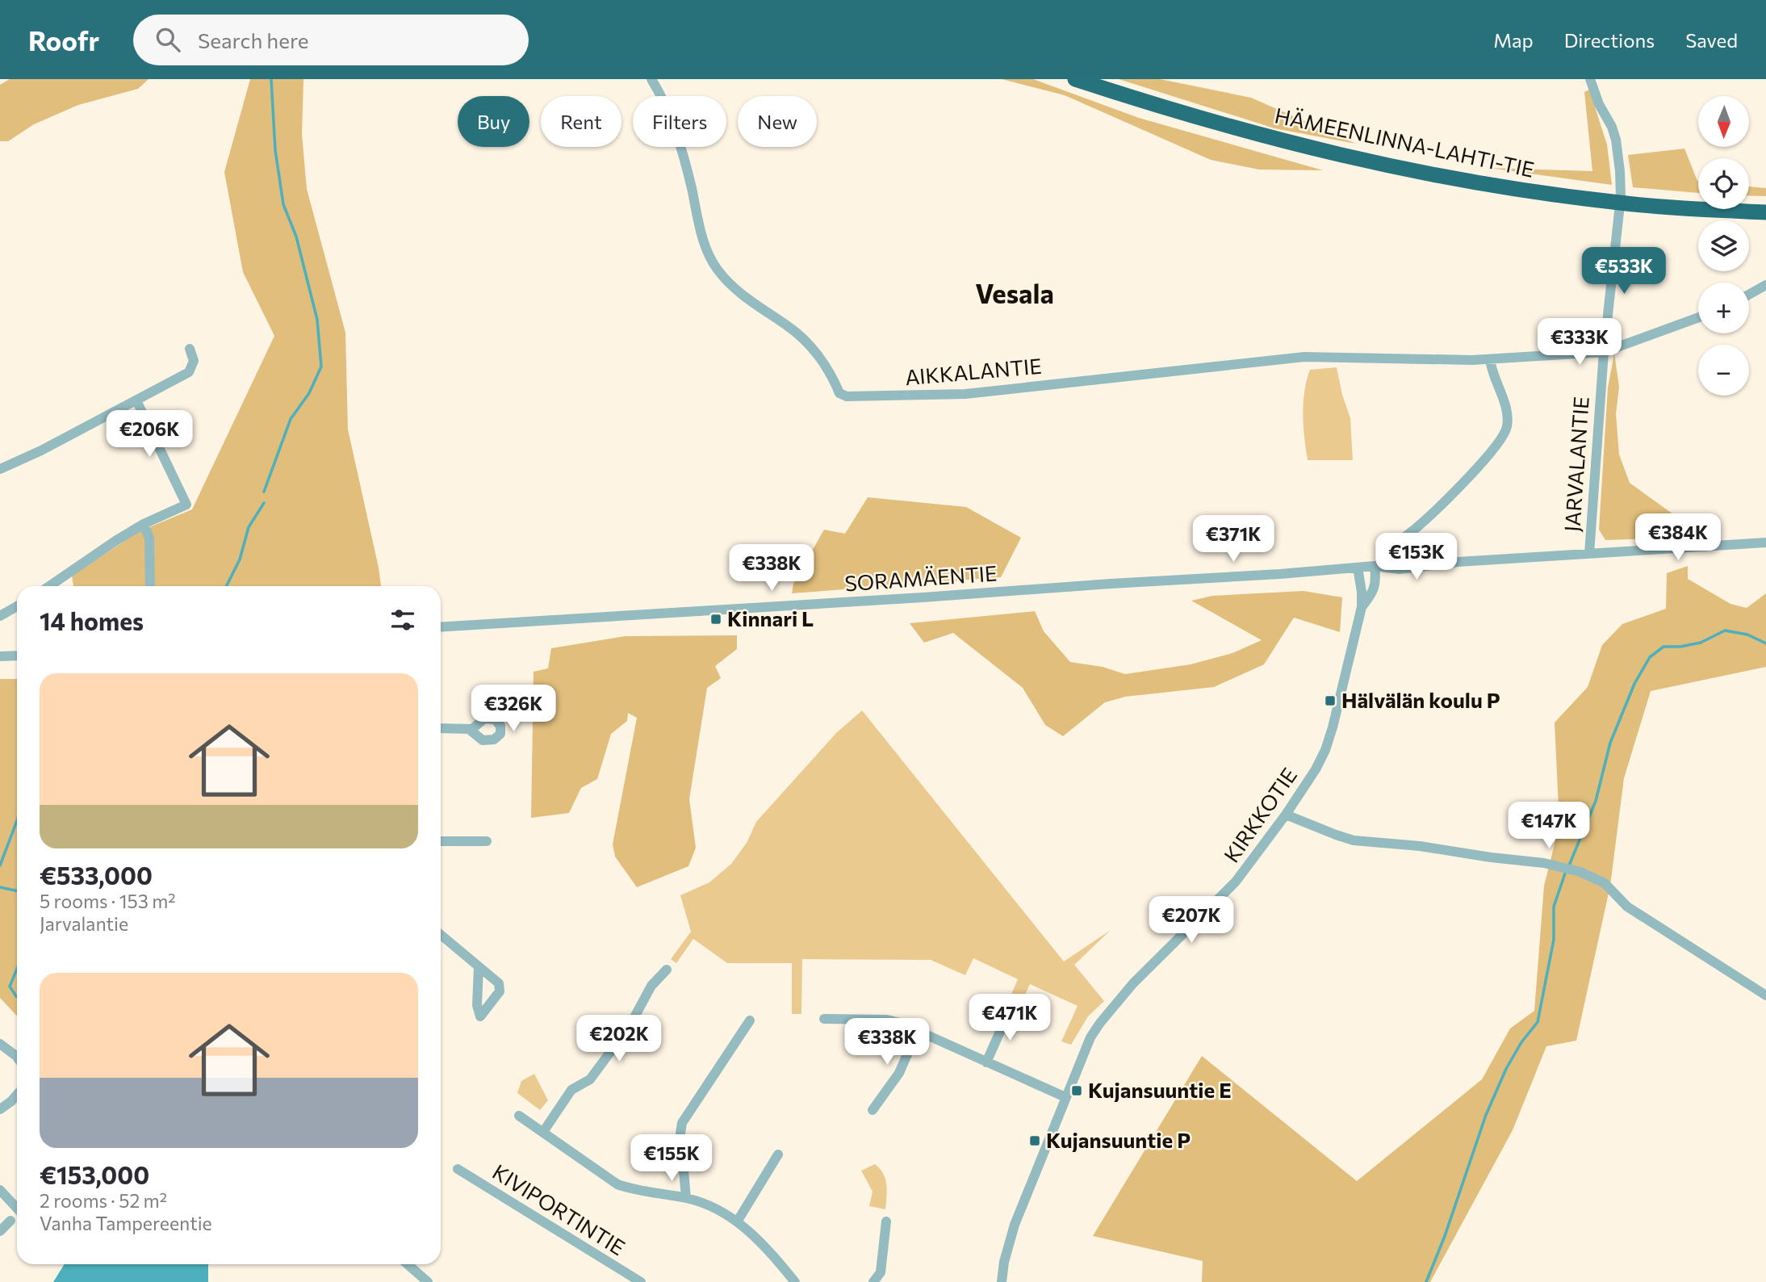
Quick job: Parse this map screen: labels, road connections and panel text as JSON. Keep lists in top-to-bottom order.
{
  "streets": {
    "highway": ["HÄMEENLINNA-LAHTI-TIE"],
    "street": [
      "AIKKALANTIE",
      "JARVALANTIE",
      "SORAMÄENTIE",
      "KIRKKOTIE",
      "KIVIPORTINTIE"
    ]
  },
  "crossings": [
    ["AIKKALANTIE", "JARVALANTIE"],
    ["JARVALANTIE", "SORAMÄENTIE"],
    ["SORAMÄENTIE", "KIRKKOTIE"]
  ],
  "districts": ["Vesala"],
  "places": {
    "transit": [
      "Kinnari L",
      "Hälvälän koulu P",
      "Kujansuuntie E",
      "Kujansuuntie P"
    ]
  },
  "north": "bottom",
  "page": {
    "header": "Roofr",
    "search": "Search here",
    "nav": ["Map", "Directions", "Saved"],
    "map_buttons": ["+", "−"],
    "chip": [
      "Buy",
      "Rent",
      "Filters",
      "New"
    ],
    "price": [
      "€533K",
      "€333K",
      "€206K",
      "€384K",
      "€371K",
      "€153K",
      "€338K",
      "€326K",
      "€147K",
      "€207K",
      "€471K",
      "€202K",
      "€338K",
      "€155K"
    ],
    "heading": "14 homes",
    "list": [
      {
        "name": "€533,000",
        "note": "5 rooms · 153 m² · Jarvalantie"
      },
      {
        "name": "€153,000",
        "note": "2 rooms · 52 m² · Vanha Tampereentie"
      }
    ]
  }
}
